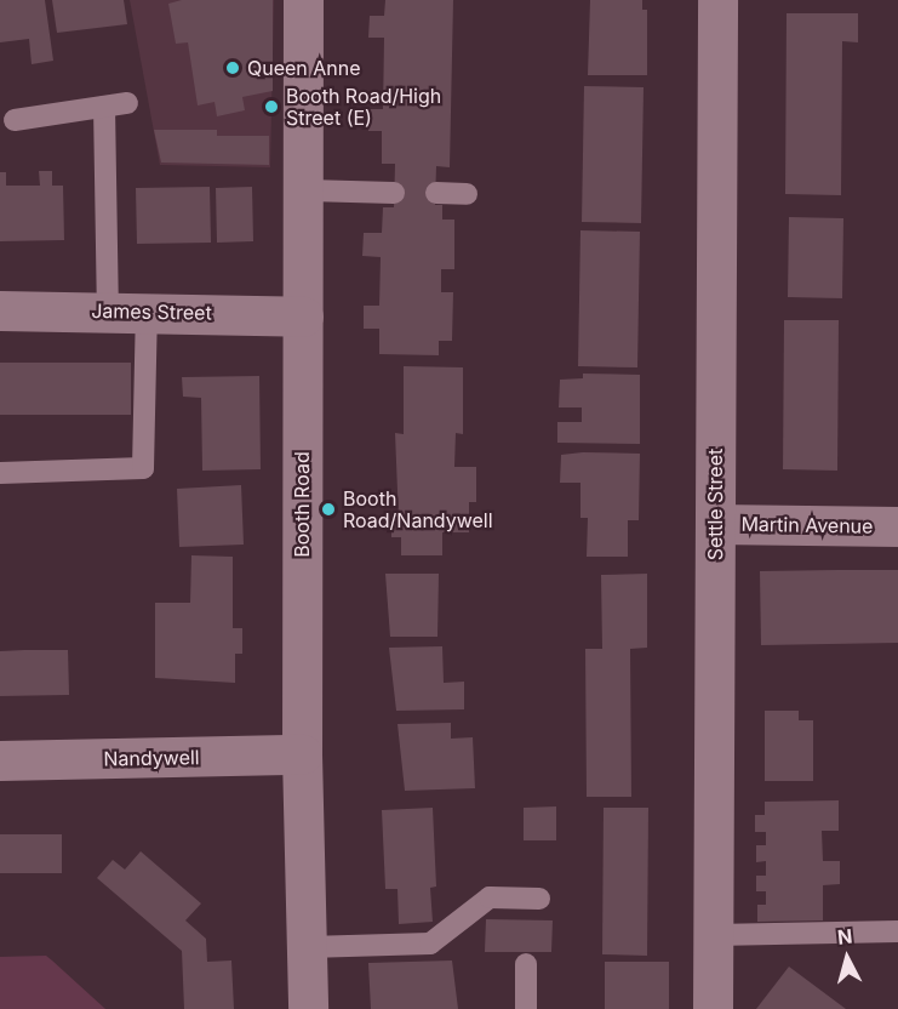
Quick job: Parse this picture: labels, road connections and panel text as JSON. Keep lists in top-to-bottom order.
{
  "streets": {
    "street": [
      "James Street",
      "Booth Road",
      "Settle Street",
      "Martin Avenue",
      "Nandywell"
    ]
  },
  "crossings": [
    ["James Street", "Booth Road"],
    ["Booth Road", "Nandywell"],
    ["Settle Street", "Martin Avenue"]
  ],
  "places": ["Queen Anne", "Booth Road/High Street (E)", "Booth Road/Nandywell"],
  "north": "top"
}
